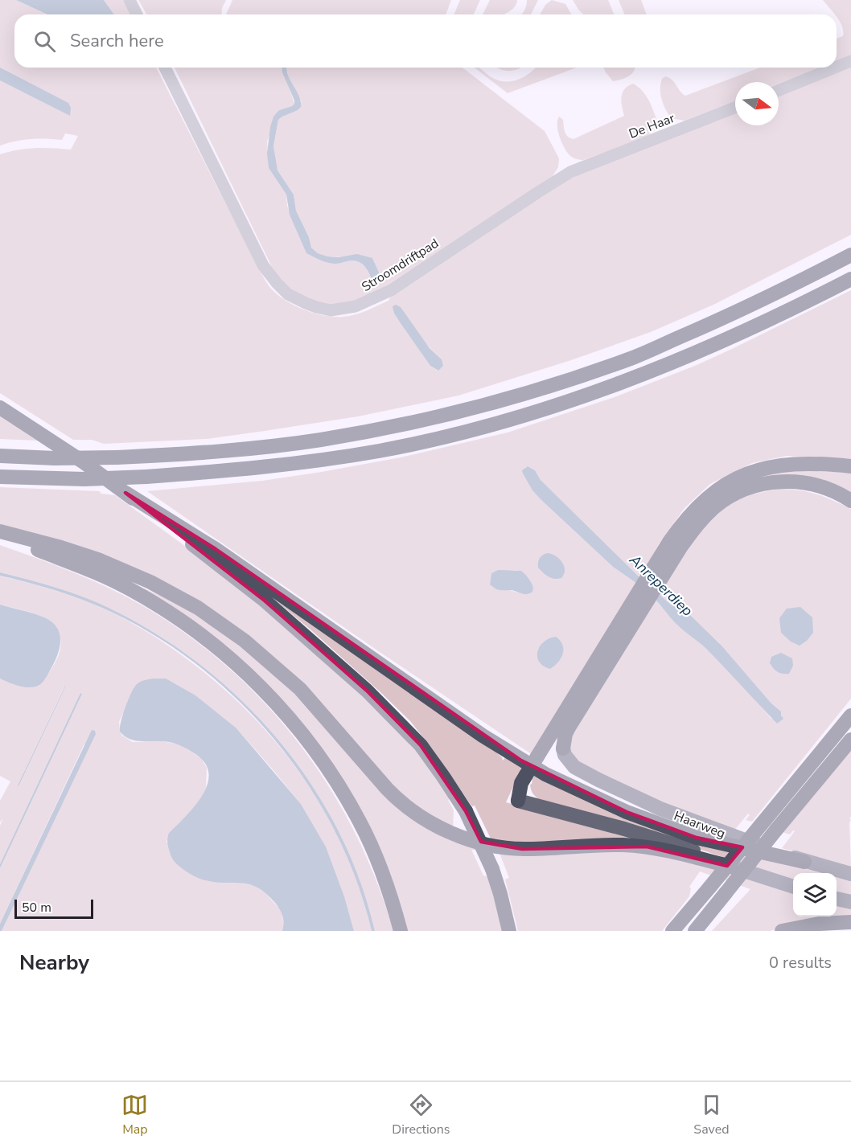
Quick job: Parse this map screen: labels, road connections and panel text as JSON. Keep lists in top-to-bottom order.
{
  "streets": {
    "main road": ["Haarweg"],
    "street": ["De Haar", "Stroomdriftpad"]
  },
  "crossings": [
    ["De Haar", "Stroomdriftpad"]
  ],
  "water": ["Anreperdiep"],
  "scale_bar": "50 m",
  "north": "right",
  "page": {
    "search": "Search here",
    "scale": "50 m",
    "heading": ["Nearby", "0 results"],
    "nav": ["Map", "Directions", "Saved"]
  }
}
